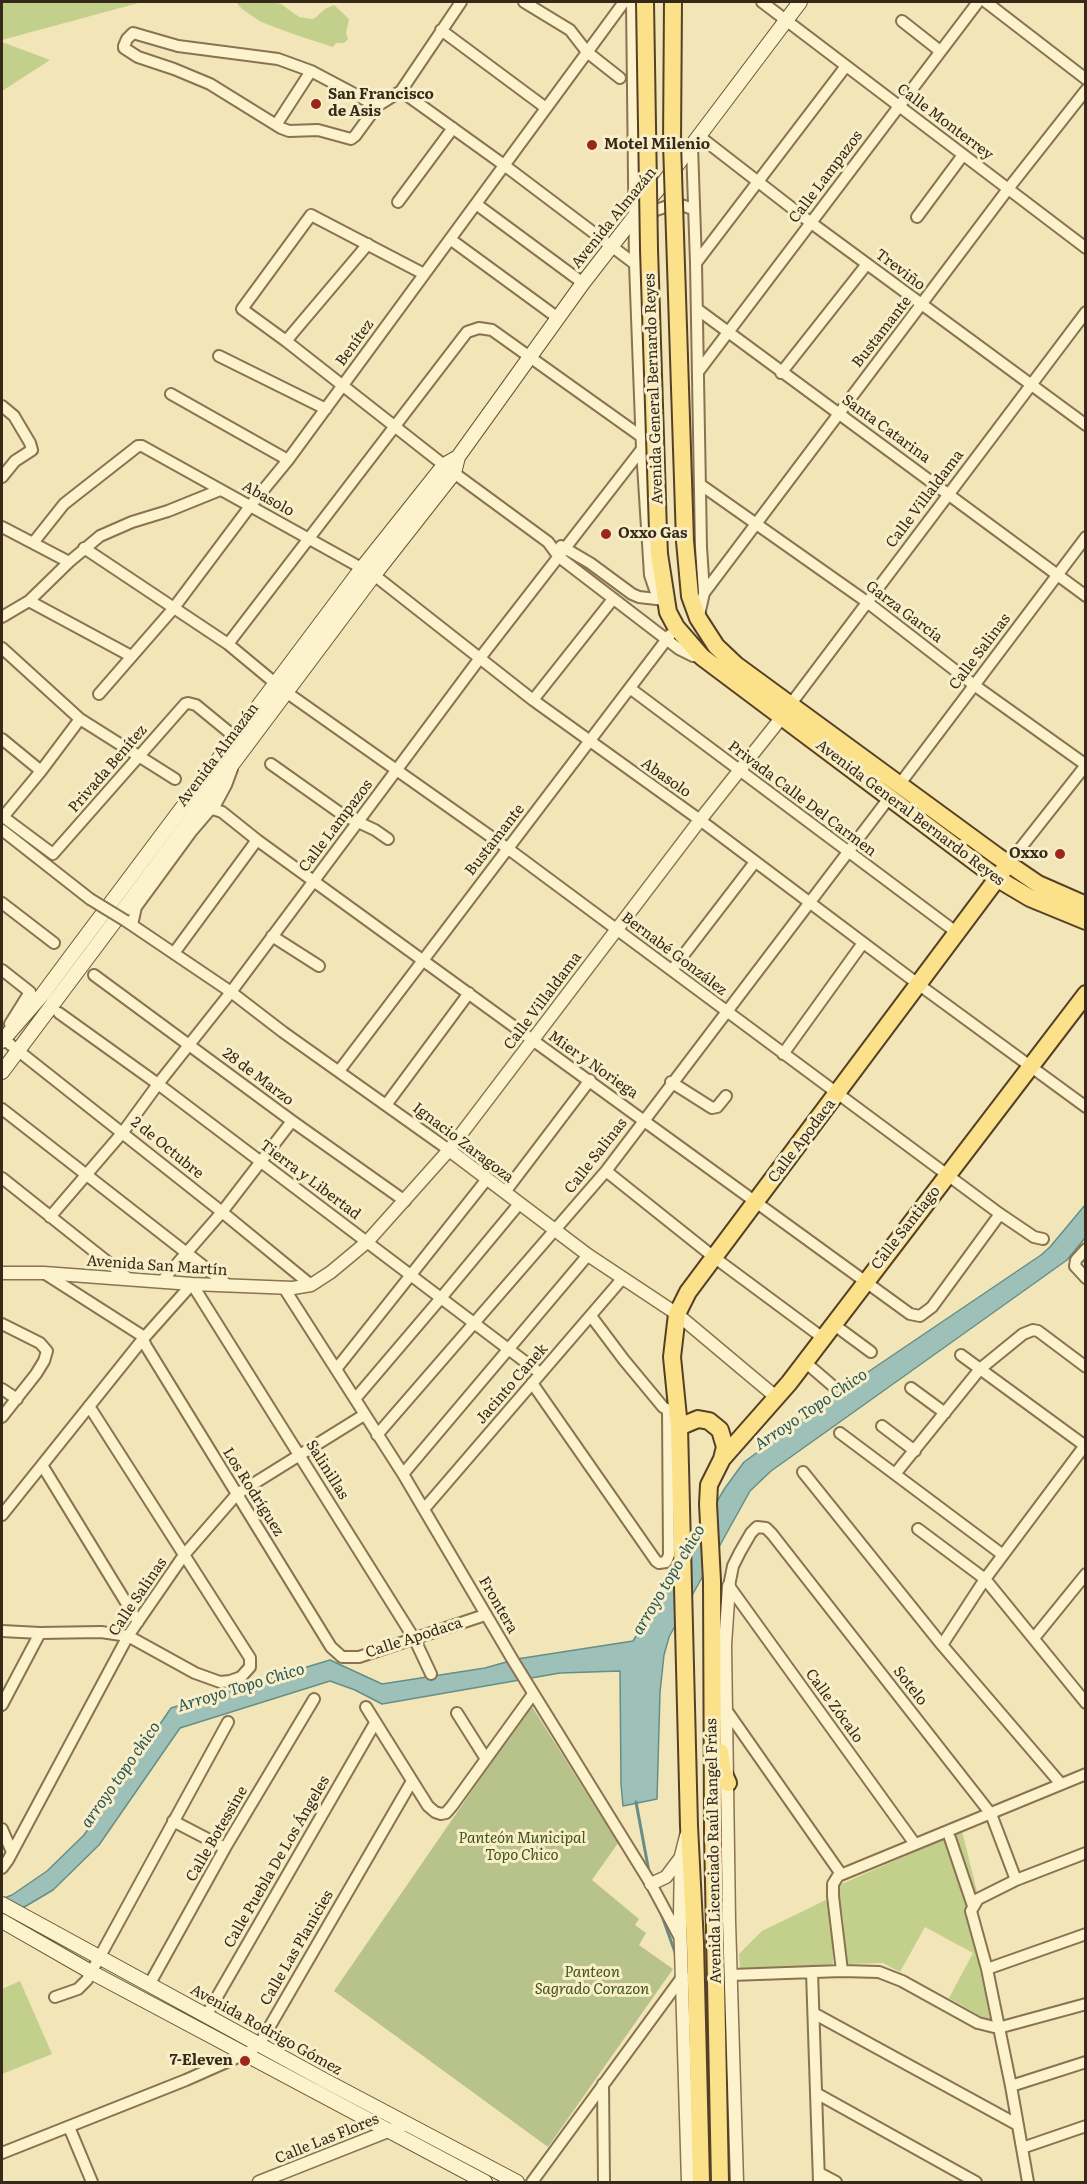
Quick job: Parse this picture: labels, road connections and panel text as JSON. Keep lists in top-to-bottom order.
{
  "streets": {
    "main road": [
      "Avenida Almazán",
      "Avenida General Bernardo Reyes",
      "Calle Apodaca",
      "Calle Santiago",
      "Avenida Rodrigo Gómez"
    ],
    "street": [
      "Calle Monterrey",
      "Calle Lampazos",
      "Treviño",
      "Bustamante",
      "Benítez",
      "Santa Catarina",
      "Abasolo",
      "Calle Villaldama",
      "Garza García",
      "Calle Salinas",
      "Privada Benítez",
      "Privada Calle Del Carmen",
      "Bernabé González",
      "Mier y Noriega",
      "28 de Marzo",
      "Ignacio Zaragoza",
      "2 de Octubre",
      "Tierra y Libertad",
      "Avenida San Martín",
      "Jacinto Canek",
      "Salinillas",
      "Los Rodríguez",
      "Frontera",
      "Sotelo",
      "Calle Zócalo",
      "Calle Botessine",
      "Avenida Licenciado Raúl Rangel Frías",
      "Calle Puebla De Los Ángeles",
      "Calle Las Planicies",
      "Calle Las Flores"
    ]
  },
  "crossings": [
    ["Calle Monterrey", "Calle Lampazos"],
    ["Calle Monterrey", "Avenida Almazán"],
    ["Calle Monterrey", "Bustamante"],
    ["Calle Lampazos", "Treviño"],
    ["Calle Lampazos", "Santa Catarina"],
    ["Calle Lampazos", "Abasolo"],
    ["Calle Lampazos", "Bernabé González"],
    ["Calle Lampazos", "Mier y Noriega"],
    ["Calle Lampazos", "28 de Marzo"],
    ["Calle Lampazos", "Ignacio Zaragoza"],
    ["Calle Lampazos", "2 de Octubre"],
    ["Calle Lampazos", "Tierra y Libertad"],
    ["Avenida Almazán", "Treviño"],
    ["Avenida Almazán", "Abasolo"],
    ["Avenida Almazán", "Privada Benítez"],
    ["Avenida Almazán", "Bernabé González"],
    ["Avenida Almazán", "2 de Octubre"],
    ["Treviño", "Bustamante"],
    ["Treviño", "Calle Villaldama"],
    ["Bustamante", "Avenida General Bernardo Reyes"],
    ["Bustamante", "Santa Catarina"],
    ["Bustamante", "Abasolo"],
    ["Bustamante", "Garza García"],
    ["Bustamante", "Privada Calle Del Carmen"],
    ["Bustamante", "Bernabé González"],
    ["Bustamante", "Mier y Noriega"],
    ["Bustamante", "Ignacio Zaragoza"],
    ["Benítez", "Abasolo"],
    ["Benítez", "Bernabé González"],
    ["Avenida General Bernardo Reyes", "Calle Villaldama"],
    ["Avenida General Bernardo Reyes", "Calle Salinas"],
    ["Avenida General Bernardo Reyes", "Calle Apodaca"],
    ["Santa Catarina", "Calle Villaldama"],
    ["Santa Catarina", "Calle Salinas"],
    ["Abasolo", "Calle Villaldama"],
    ["Abasolo", "Calle Salinas"],
    ["Abasolo", "Calle Apodaca"],
    ["Abasolo", "Calle Santiago"],
    ["Calle Villaldama", "Garza García"],
    ["Calle Villaldama", "Privada Calle Del Carmen"],
    ["Calle Villaldama", "Bernabé González"],
    ["Calle Villaldama", "Mier y Noriega"],
    ["Calle Villaldama", "28 de Marzo"],
    ["Calle Villaldama", "Ignacio Zaragoza"],
    ["Calle Villaldama", "2 de Octubre"],
    ["Calle Villaldama", "Tierra y Libertad"],
    ["Calle Villaldama", "Avenida San Martín"],
    ["Garza García", "Calle Salinas"],
    ["Calle Salinas", "Privada Calle Del Carmen"],
    ["Calle Salinas", "Bernabé González"],
    ["Calle Salinas", "Mier y Noriega"],
    ["Calle Salinas", "Ignacio Zaragoza"],
    ["Calle Salinas", "Tierra y Libertad"],
    ["Calle Salinas", "Salinillas"],
    ["Calle Salinas", "Los Rodríguez"],
    ["Calle Salinas", "Frontera"],
    ["Privada Calle Del Carmen", "Calle Apodaca"],
    ["Bernabé González", "Mier y Noriega"],
    ["Bernabé González", "Calle Apodaca"],
    ["Bernabé González", "Calle Santiago"],
    ["Mier y Noriega", "Calle Apodaca"],
    ["Mier y Noriega", "Calle Santiago"],
    ["Calle Apodaca", "Ignacio Zaragoza"],
    ["Calle Apodaca", "Jacinto Canek"],
    ["Calle Apodaca", "Salinillas"],
    ["Calle Apodaca", "Los Rodríguez"],
    ["Calle Apodaca", "Frontera"],
    ["Calle Apodaca", "Avenida Licenciado Raúl Rangel Frías"],
    ["Ignacio Zaragoza", "Calle Santiago"],
    ["Ignacio Zaragoza", "Jacinto Canek"],
    ["2 de Octubre", "Avenida San Martín"],
    ["Tierra y Libertad", "Jacinto Canek"],
    ["Avenida San Martín", "Salinillas"],
    ["Avenida San Martín", "Frontera"],
    ["Jacinto Canek", "Frontera"],
    ["Frontera", "Avenida Licenciado Raúl Rangel Frías"],
    ["Sotelo", "Avenida Licenciado Raúl Rangel Frías"],
    ["Calle Zócalo", "Avenida Licenciado Raúl Rangel Frías"],
    ["Calle Botessine", "Avenida Rodrigo Gómez"],
    ["Calle Puebla De Los Ángeles", "Avenida Rodrigo Gómez"],
    ["Calle Las Planicies", "Avenida Rodrigo Gómez"],
    ["Avenida Rodrigo Gómez", "Calle Las Flores"]
  ],
  "water": ["Arroyo Topo Chico", "arroyo topo chico"],
  "parks": ["Panteón Municipal Topo Chico", "Panteon Sagrado Corazon"],
  "places": [
    "San Francisco de Asis",
    "Motel Milenio",
    "Oxxo Gas",
    "Oxxo",
    "7-Eleven"
  ]
}
